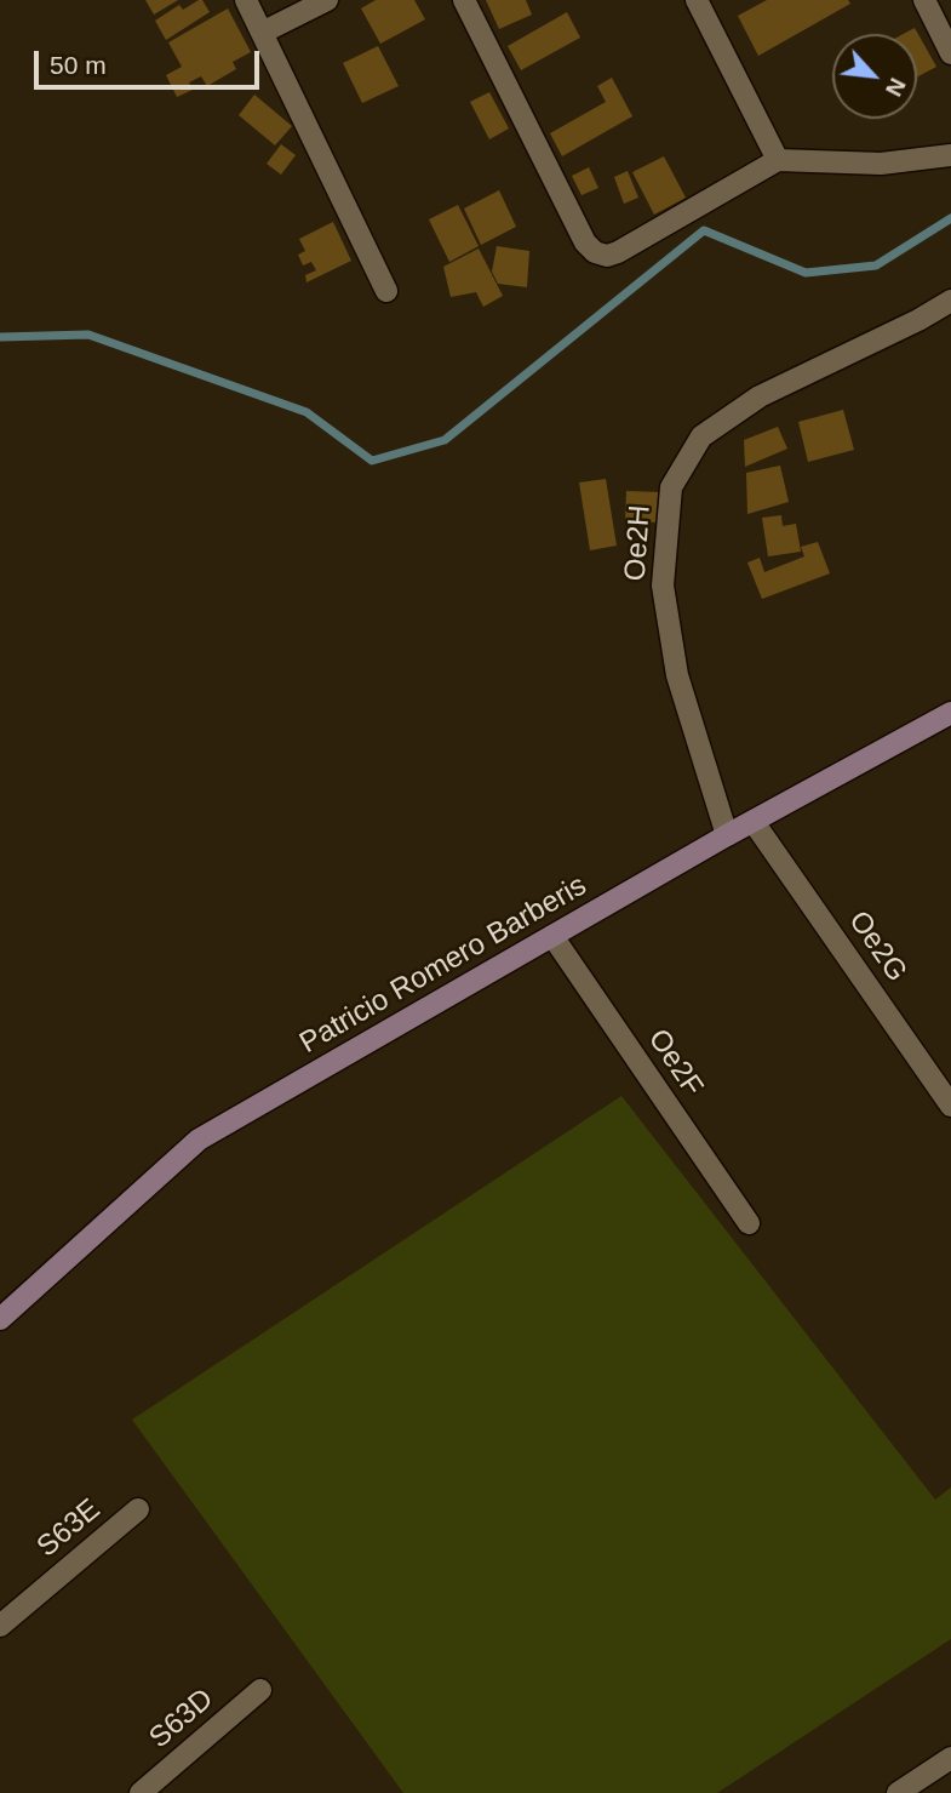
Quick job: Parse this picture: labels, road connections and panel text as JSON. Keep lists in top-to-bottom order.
{
  "streets": {
    "street": [
      "Oe2H",
      "Oe2G",
      "Patricio Romero Barberis",
      "Oe2F",
      "S63E",
      "S63D"
    ]
  },
  "crossings": [
    ["Oe2H", "Patricio Romero Barberis"],
    ["Oe2G", "Patricio Romero Barberis"],
    ["Patricio Romero Barberis", "Oe2F"]
  ],
  "scale_bar": "50 m",
  "north": "bottom right"
}
